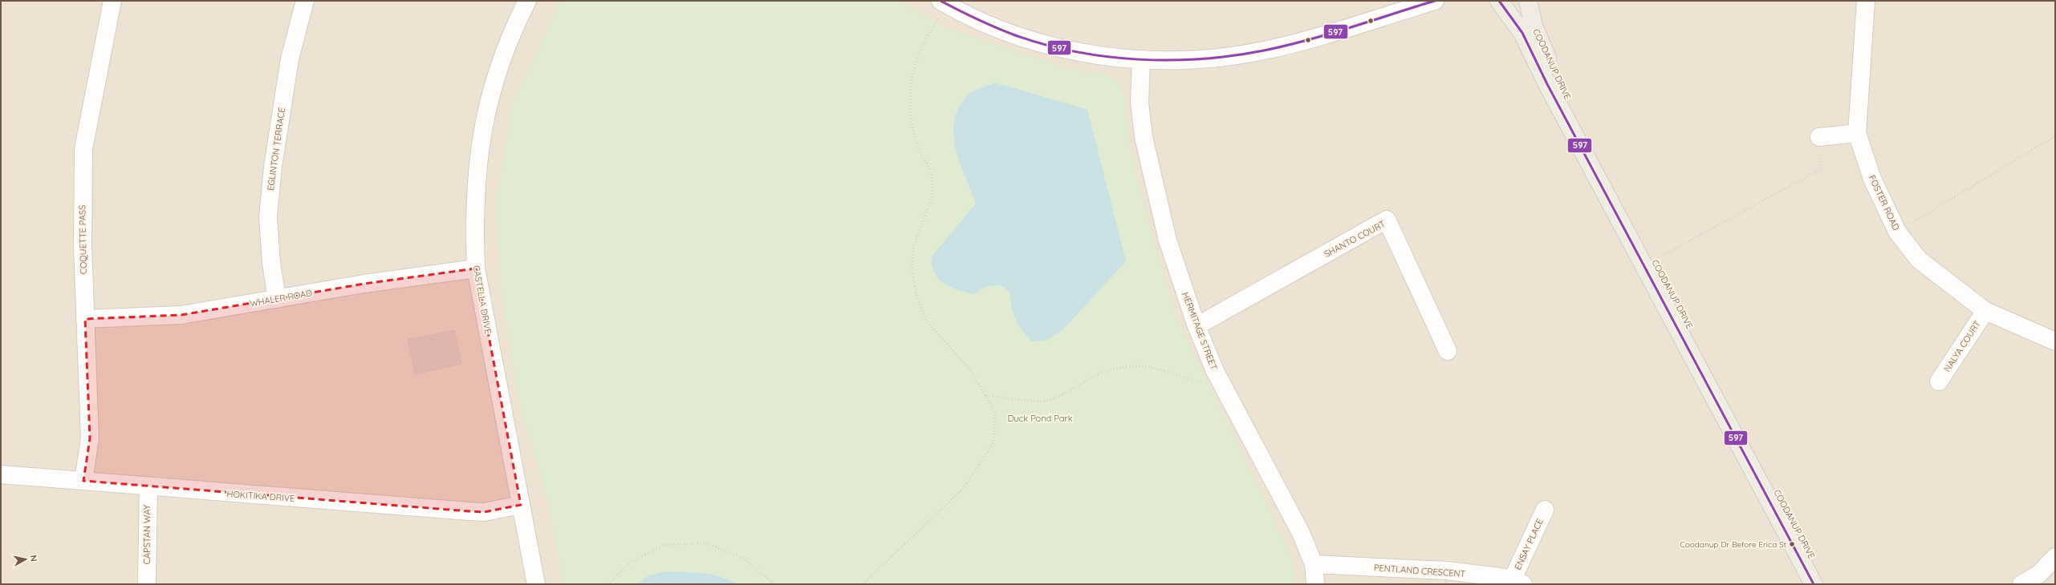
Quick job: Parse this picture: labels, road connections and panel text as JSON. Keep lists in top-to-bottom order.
{
  "streets": {
    "main road": ["COODANUP DRIVE"],
    "street": [
      "EGLINTON TERRACE",
      "FOSTER ROAD",
      "SHANTO COURT",
      "COQUETTE PASS",
      "WHALER ROAD",
      "CASTELLA DRIVE",
      "HERMITAGE STREET",
      "NALYA COURT",
      "HOKITIKA DRIVE",
      "CAPSTAN WAY",
      "ENSAY PLACE",
      "PENTLAND CRESCENT"
    ]
  },
  "crossings": [
    ["EGLINTON TERRACE", "WHALER ROAD"],
    ["FOSTER ROAD", "NALYA COURT"],
    ["SHANTO COURT", "HERMITAGE STREET"],
    ["COQUETTE PASS", "WHALER ROAD"],
    ["COQUETTE PASS", "HOKITIKA DRIVE"],
    ["WHALER ROAD", "CASTELLA DRIVE"],
    ["CASTELLA DRIVE", "HOKITIKA DRIVE"],
    ["HERMITAGE STREET", "PENTLAND CRESCENT"],
    ["HOKITIKA DRIVE", "CAPSTAN WAY"],
    ["ENSAY PLACE", "PENTLAND CRESCENT"]
  ],
  "parks": ["Duck Pond Park"],
  "places": ["Coodanup Dr Before Erica St"],
  "lines": ["transit line 597"],
  "north": "right"
}
